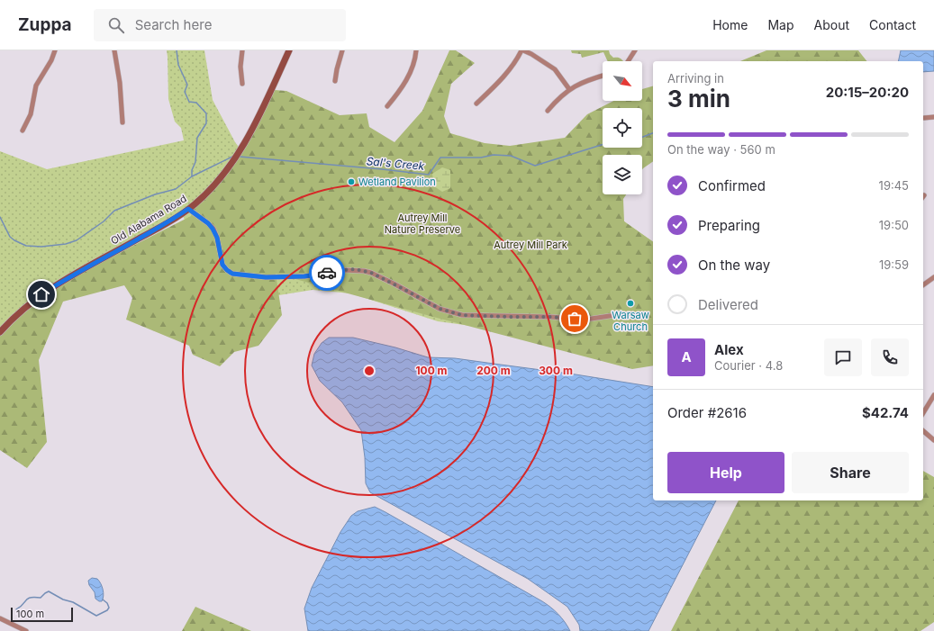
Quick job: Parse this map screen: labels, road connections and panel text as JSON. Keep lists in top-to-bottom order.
{
  "streets": {
    "main road": ["Old Alabama Road"]
  },
  "water": ["Sal's Creek"],
  "parks": ["Autrey Mill Nature Preserve", "Autrey Mill Park"],
  "places": ["Wetland Pavilion", "Warsaw Church"],
  "scale_bar": "100 m",
  "north": "bottom right",
  "page": {
    "header": "Zuppa",
    "search": "Search here",
    "nav": [
      "Home",
      "Map",
      "About",
      "Contact"
    ],
    "heading": ["3 min", "Arriving in", "20:15–20:20"],
    "panel": [
      "Alex",
      "Courier · 4.8",
      "Order #2616",
      "$42.74"
    ],
    "bar": "On the way · 560 m",
    "list": [
      ["Confirmed", "19:45"],
      ["Preparing", "19:50"],
      ["On the way", "19:59"],
      "Delivered"
    ],
    "round": "A",
    "buttons": ["Help", "Share"],
    "scale": "100 m"
  },
  "rings": ["100 m", "200 m", "300 m"]
}
